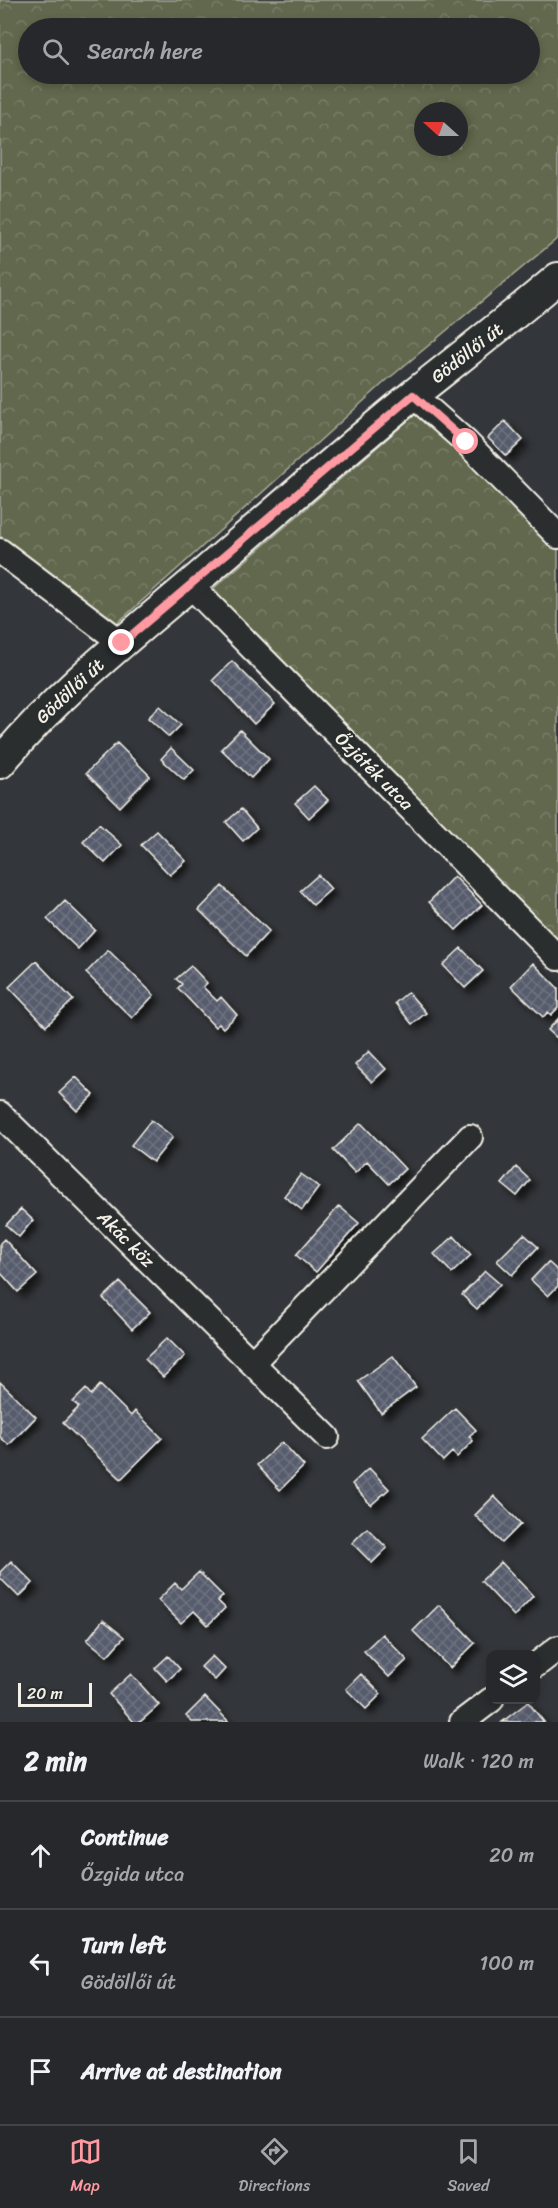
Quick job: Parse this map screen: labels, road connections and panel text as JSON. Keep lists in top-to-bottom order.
{
  "streets": {
    "main road": ["Gödöllői út"],
    "street": ["Őzjáték utca", "Akác köz"]
  },
  "crossings": [
    ["Gödöllői út", "Őzjáték utca"]
  ],
  "scale_bar": "20 m",
  "north": "left",
  "page": {
    "search": "Search here",
    "scale": "20 m",
    "heading": ["2 min", "Walk · 120 m"],
    "list": [
      ["Continue", "Őzgida utca", "20 m"],
      ["Turn left", "Gödöllői út", "100 m"],
      "Arrive at destination"
    ],
    "nav": ["Map", "Directions", "Saved"]
  }
}
